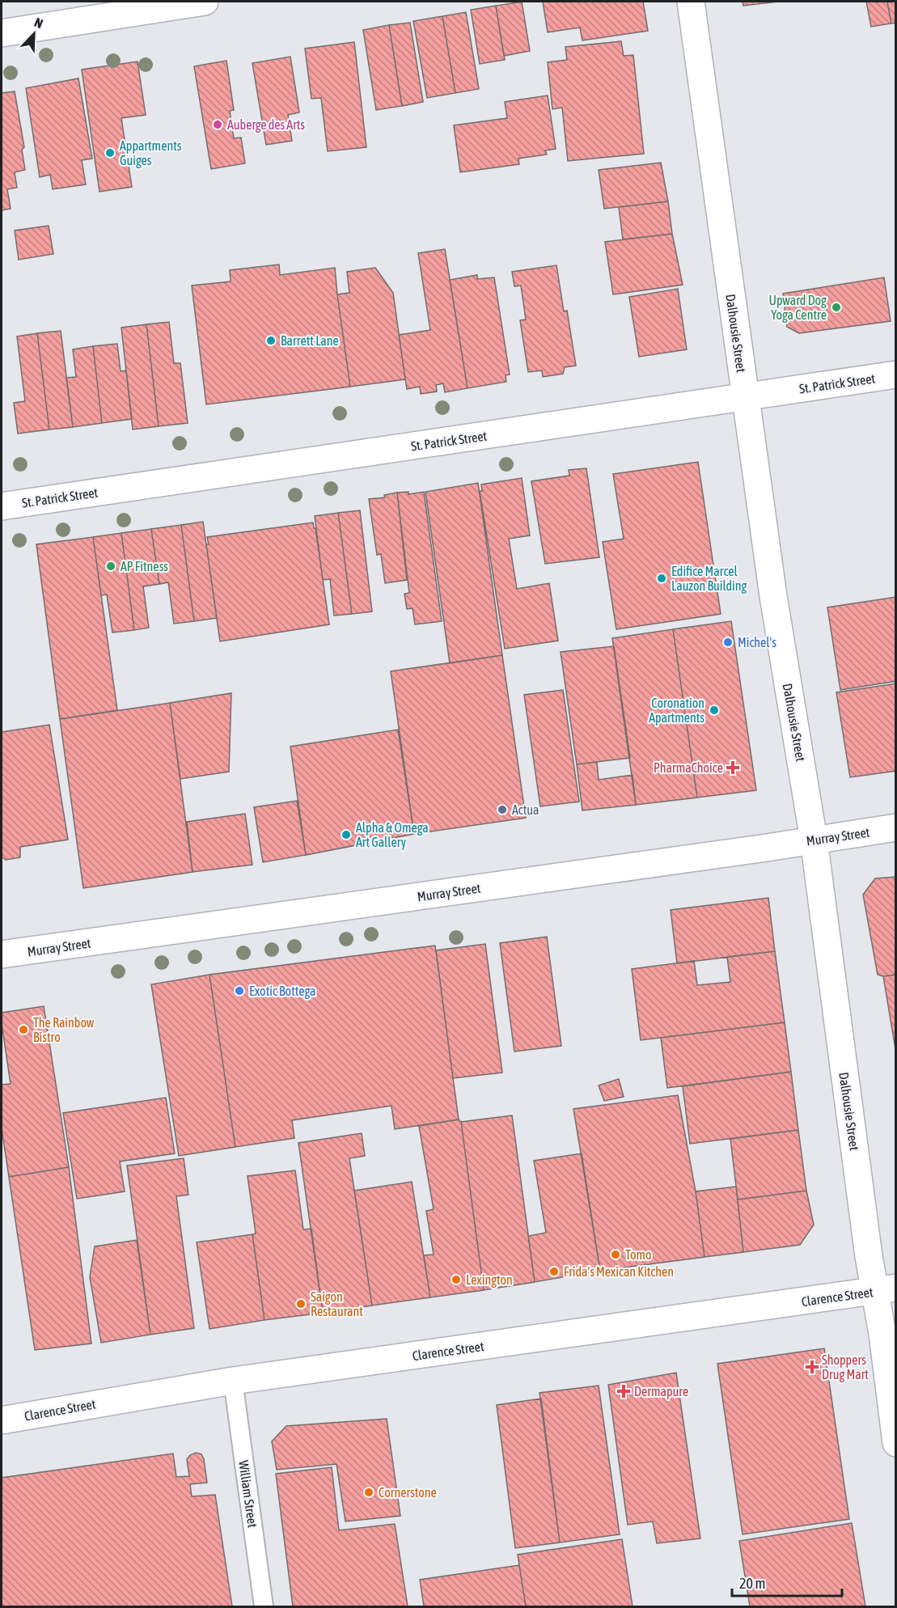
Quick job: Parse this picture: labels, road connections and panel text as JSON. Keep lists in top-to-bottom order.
{
  "streets": {
    "street": [
      "Dalhousie Street",
      "St. Patrick Street",
      "Murray Street",
      "Clarence Street"
    ],
    "lane": ["William Street"]
  },
  "crossings": [
    ["Dalhousie Street", "St. Patrick Street"],
    ["Dalhousie Street", "Murray Street"],
    ["Dalhousie Street", "Clarence Street"],
    ["Clarence Street", "William Street"]
  ],
  "places": {
    "other": [
      "Auberge des Arts",
      "Appartments Guiges",
      "Upward Dog Yoga Centre",
      "Barrett Lane",
      "AP Fitness",
      "Edifice Marcel Lauzon Building",
      "Michel's",
      "Coronation Apartments",
      "Actua",
      "Alpha & Omega Art Gallery",
      "Exotic Bottega",
      "The Rainbow Bistro",
      "Tomo",
      "Frida's Mexican Kitchen",
      "Lexington",
      "Saigon Restaurant",
      "Cornerstone"
    ],
    "health": ["PharmaChoice", "Shoppers Drug Mart", "Dermapure"]
  },
  "scale_bar": "20 m",
  "north": "top right"
}
